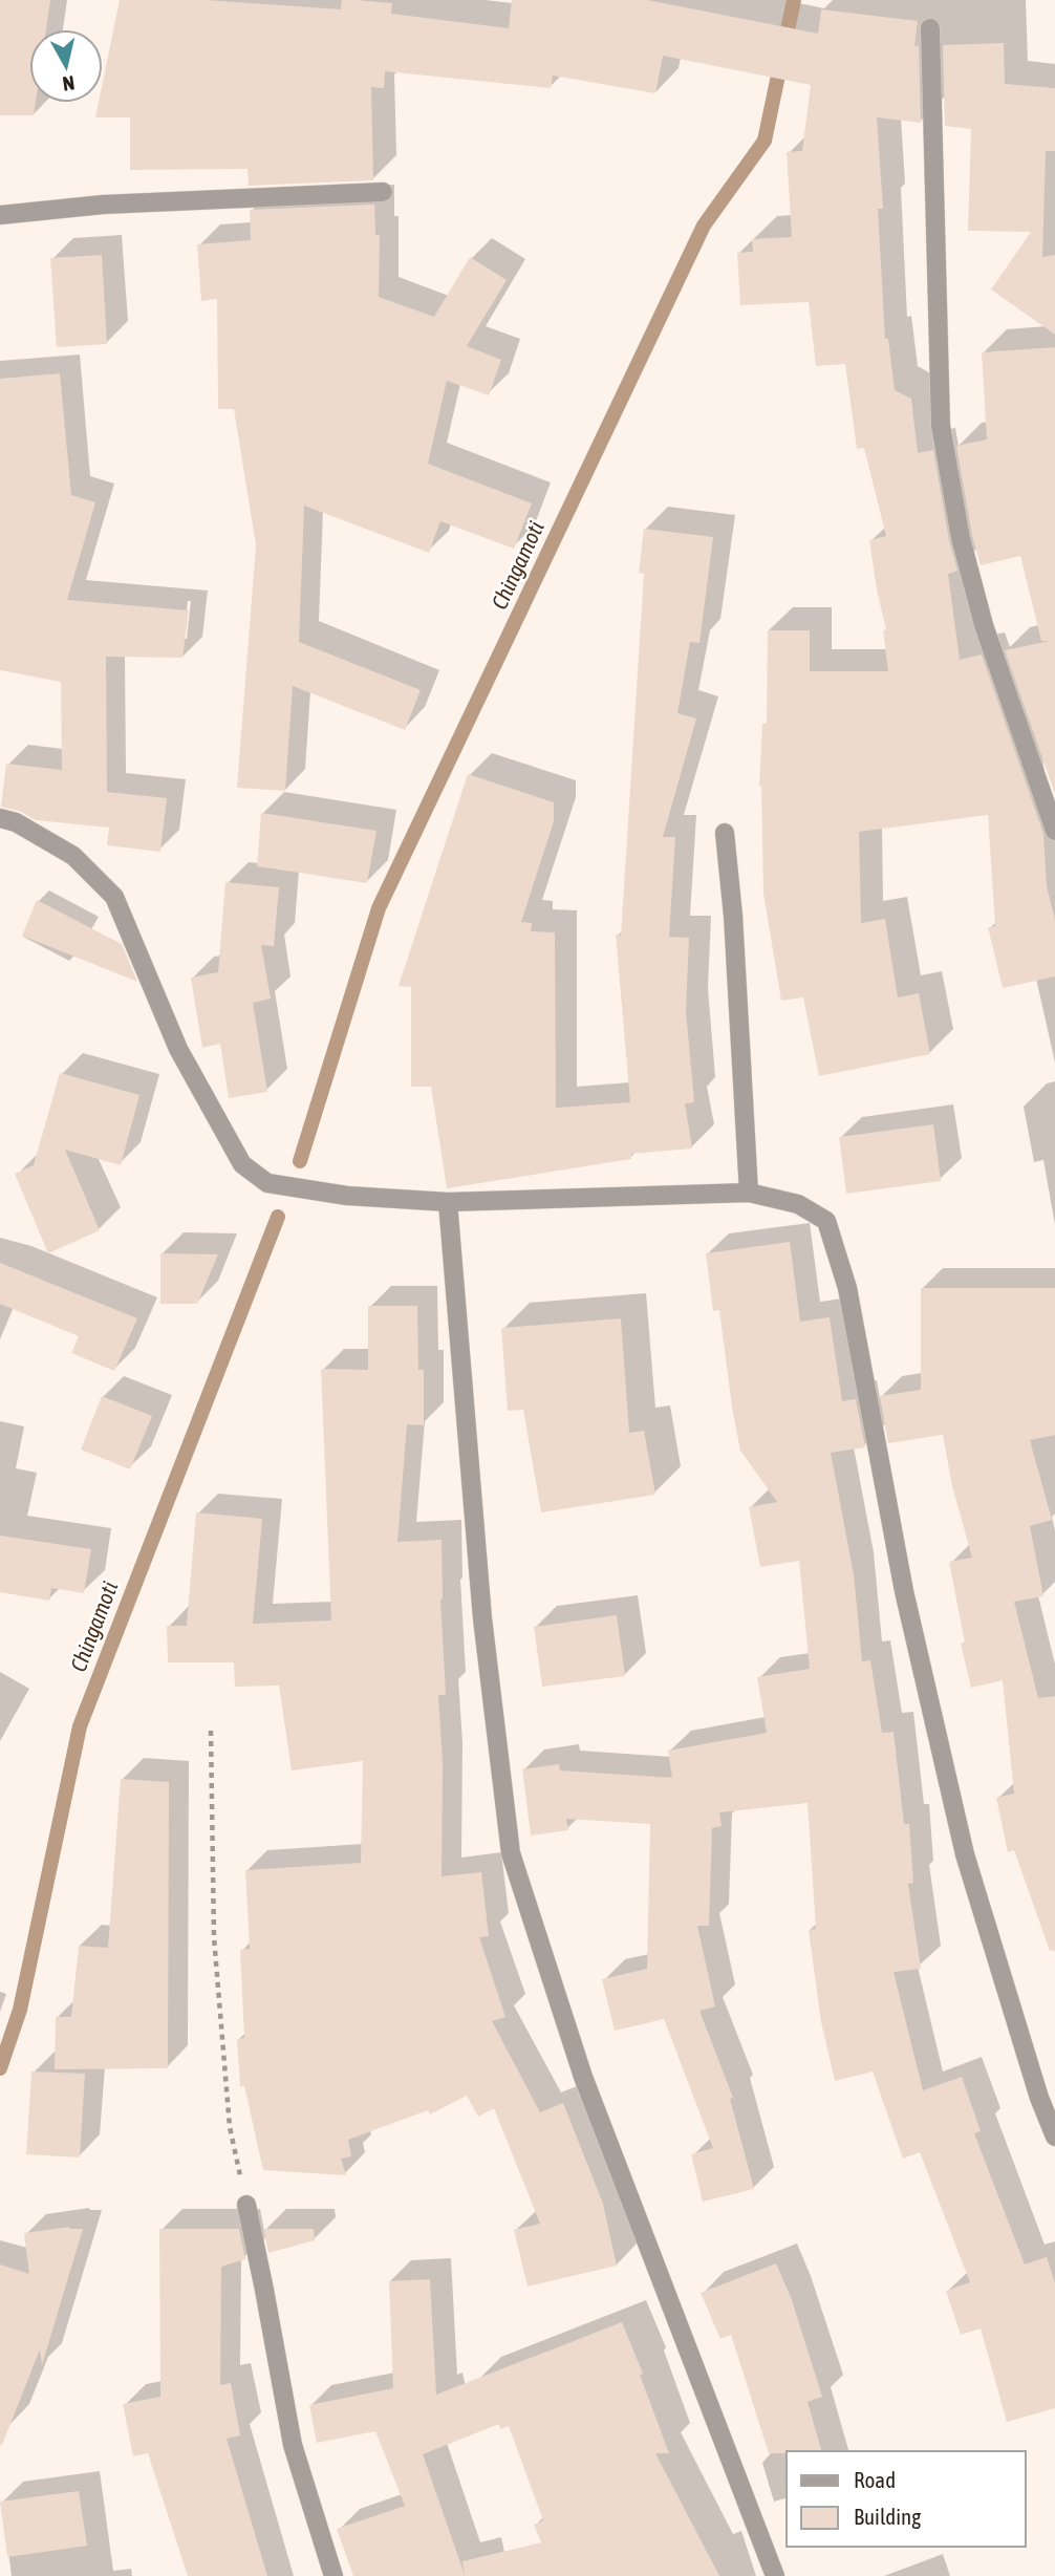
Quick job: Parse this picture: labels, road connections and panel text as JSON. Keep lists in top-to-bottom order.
{
  "water": ["Chingamoti"],
  "legend": ["Road", "Building"],
  "north": "bottom"
}
